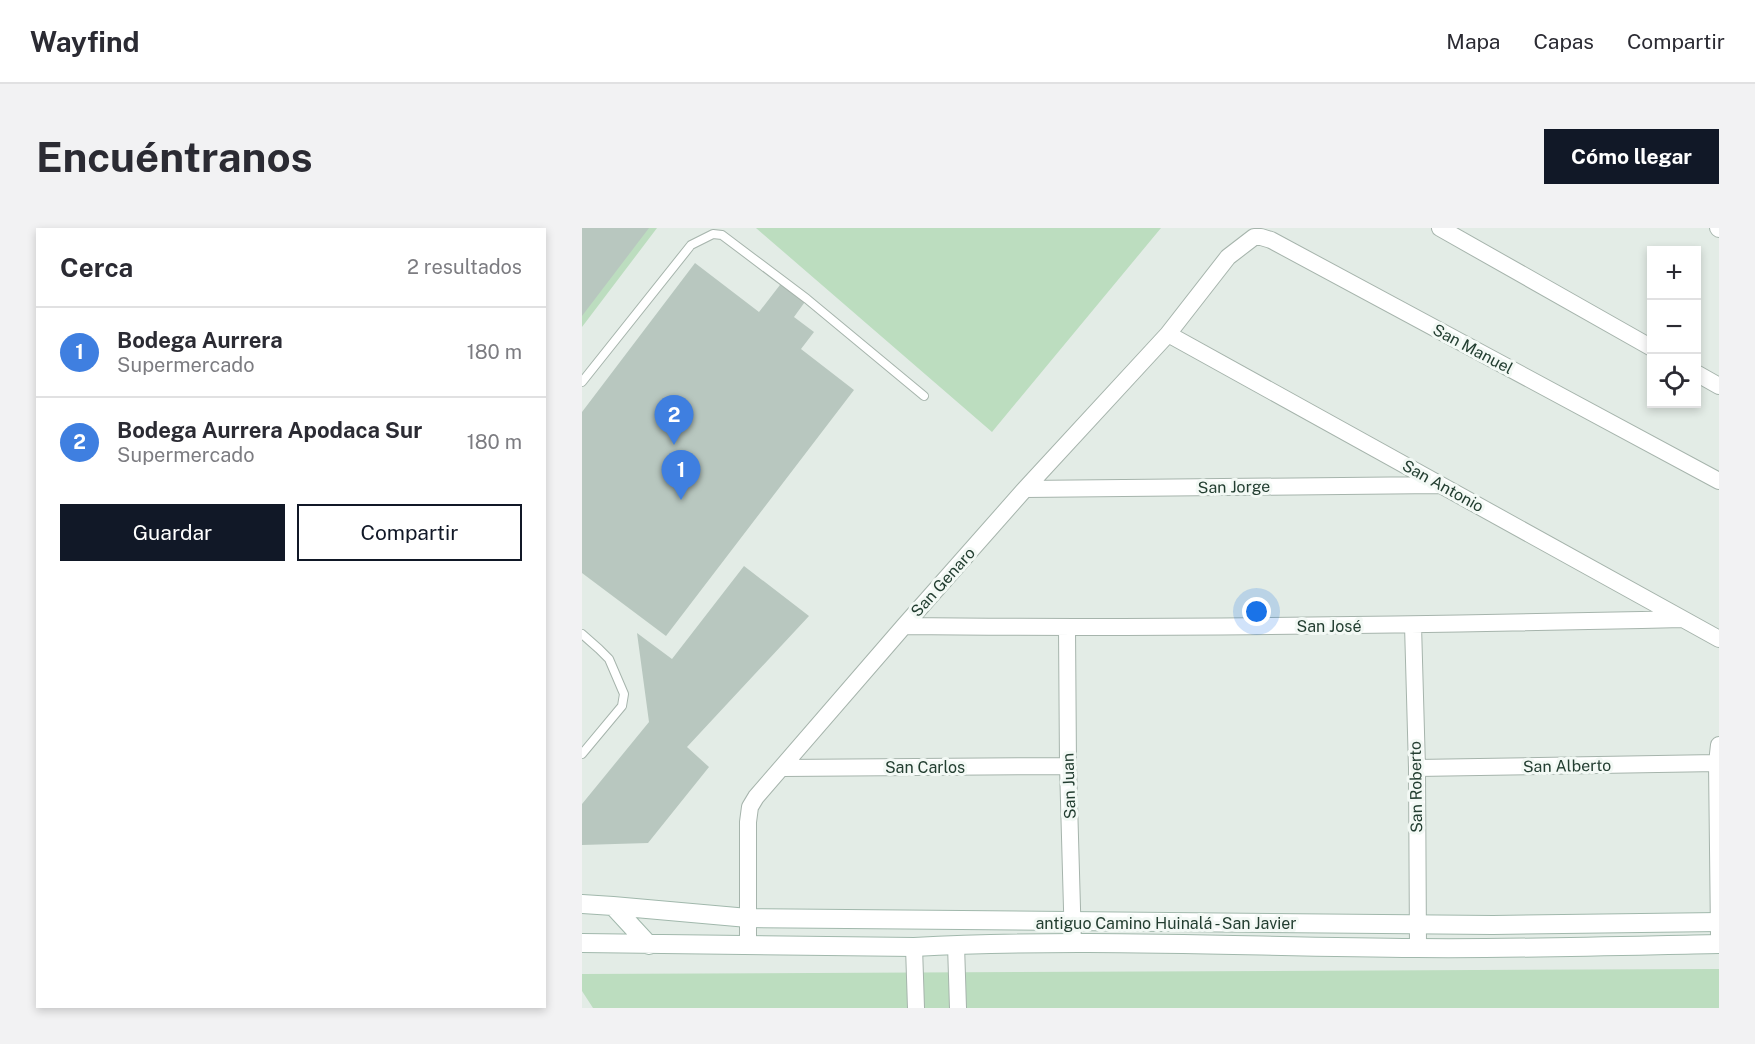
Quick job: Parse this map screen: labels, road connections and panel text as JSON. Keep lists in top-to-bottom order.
{
  "streets": {
    "main road": ["antiguo Camino Huinalá - San Javier"],
    "street": [
      "San Manuel",
      "San Antonio",
      "San Jorge",
      "San Genaro",
      "San José",
      "San Alberto",
      "San Carlos",
      "San Juan",
      "San Roberto"
    ]
  },
  "crossings": [
    ["San Manuel", "San Genaro"],
    ["San Antonio", "San Jorge"],
    ["San Antonio", "San Genaro"],
    ["San Antonio", "San José"],
    ["San Jorge", "San Genaro"],
    ["San Genaro", "San José"],
    ["San Genaro", "San Carlos"],
    ["San Genaro", "antiguo Camino Huinalá - San Javier"],
    ["San José", "San Juan"],
    ["San José", "San Roberto"],
    ["San Alberto", "San Roberto"],
    ["San Carlos", "San Juan"],
    ["San Juan", "antiguo Camino Huinalá - San Javier"],
    ["San Roberto", "antiguo Camino Huinalá - San Javier"]
  ],
  "page": {
    "header": "Wayfind",
    "nav": ["Mapa", "Capas", "Compartir"],
    "buttons": [
      "Cómo llegar",
      ["Guardar", "Compartir"]
    ],
    "title": "Encuéntranos",
    "heading": ["Cerca", "2 resultados"],
    "map_buttons": ["+", "−"],
    "list": [
      {
        "mark": "1",
        "name": "Bodega Aurrera",
        "note": "Supermercado",
        "value": "180 m"
      },
      {
        "mark": "2",
        "name": "Bodega Aurrera Apodaca Sur",
        "note": "Supermercado",
        "value": "180 m"
      }
    ],
    "pins": ["2", "1"]
  }
}
